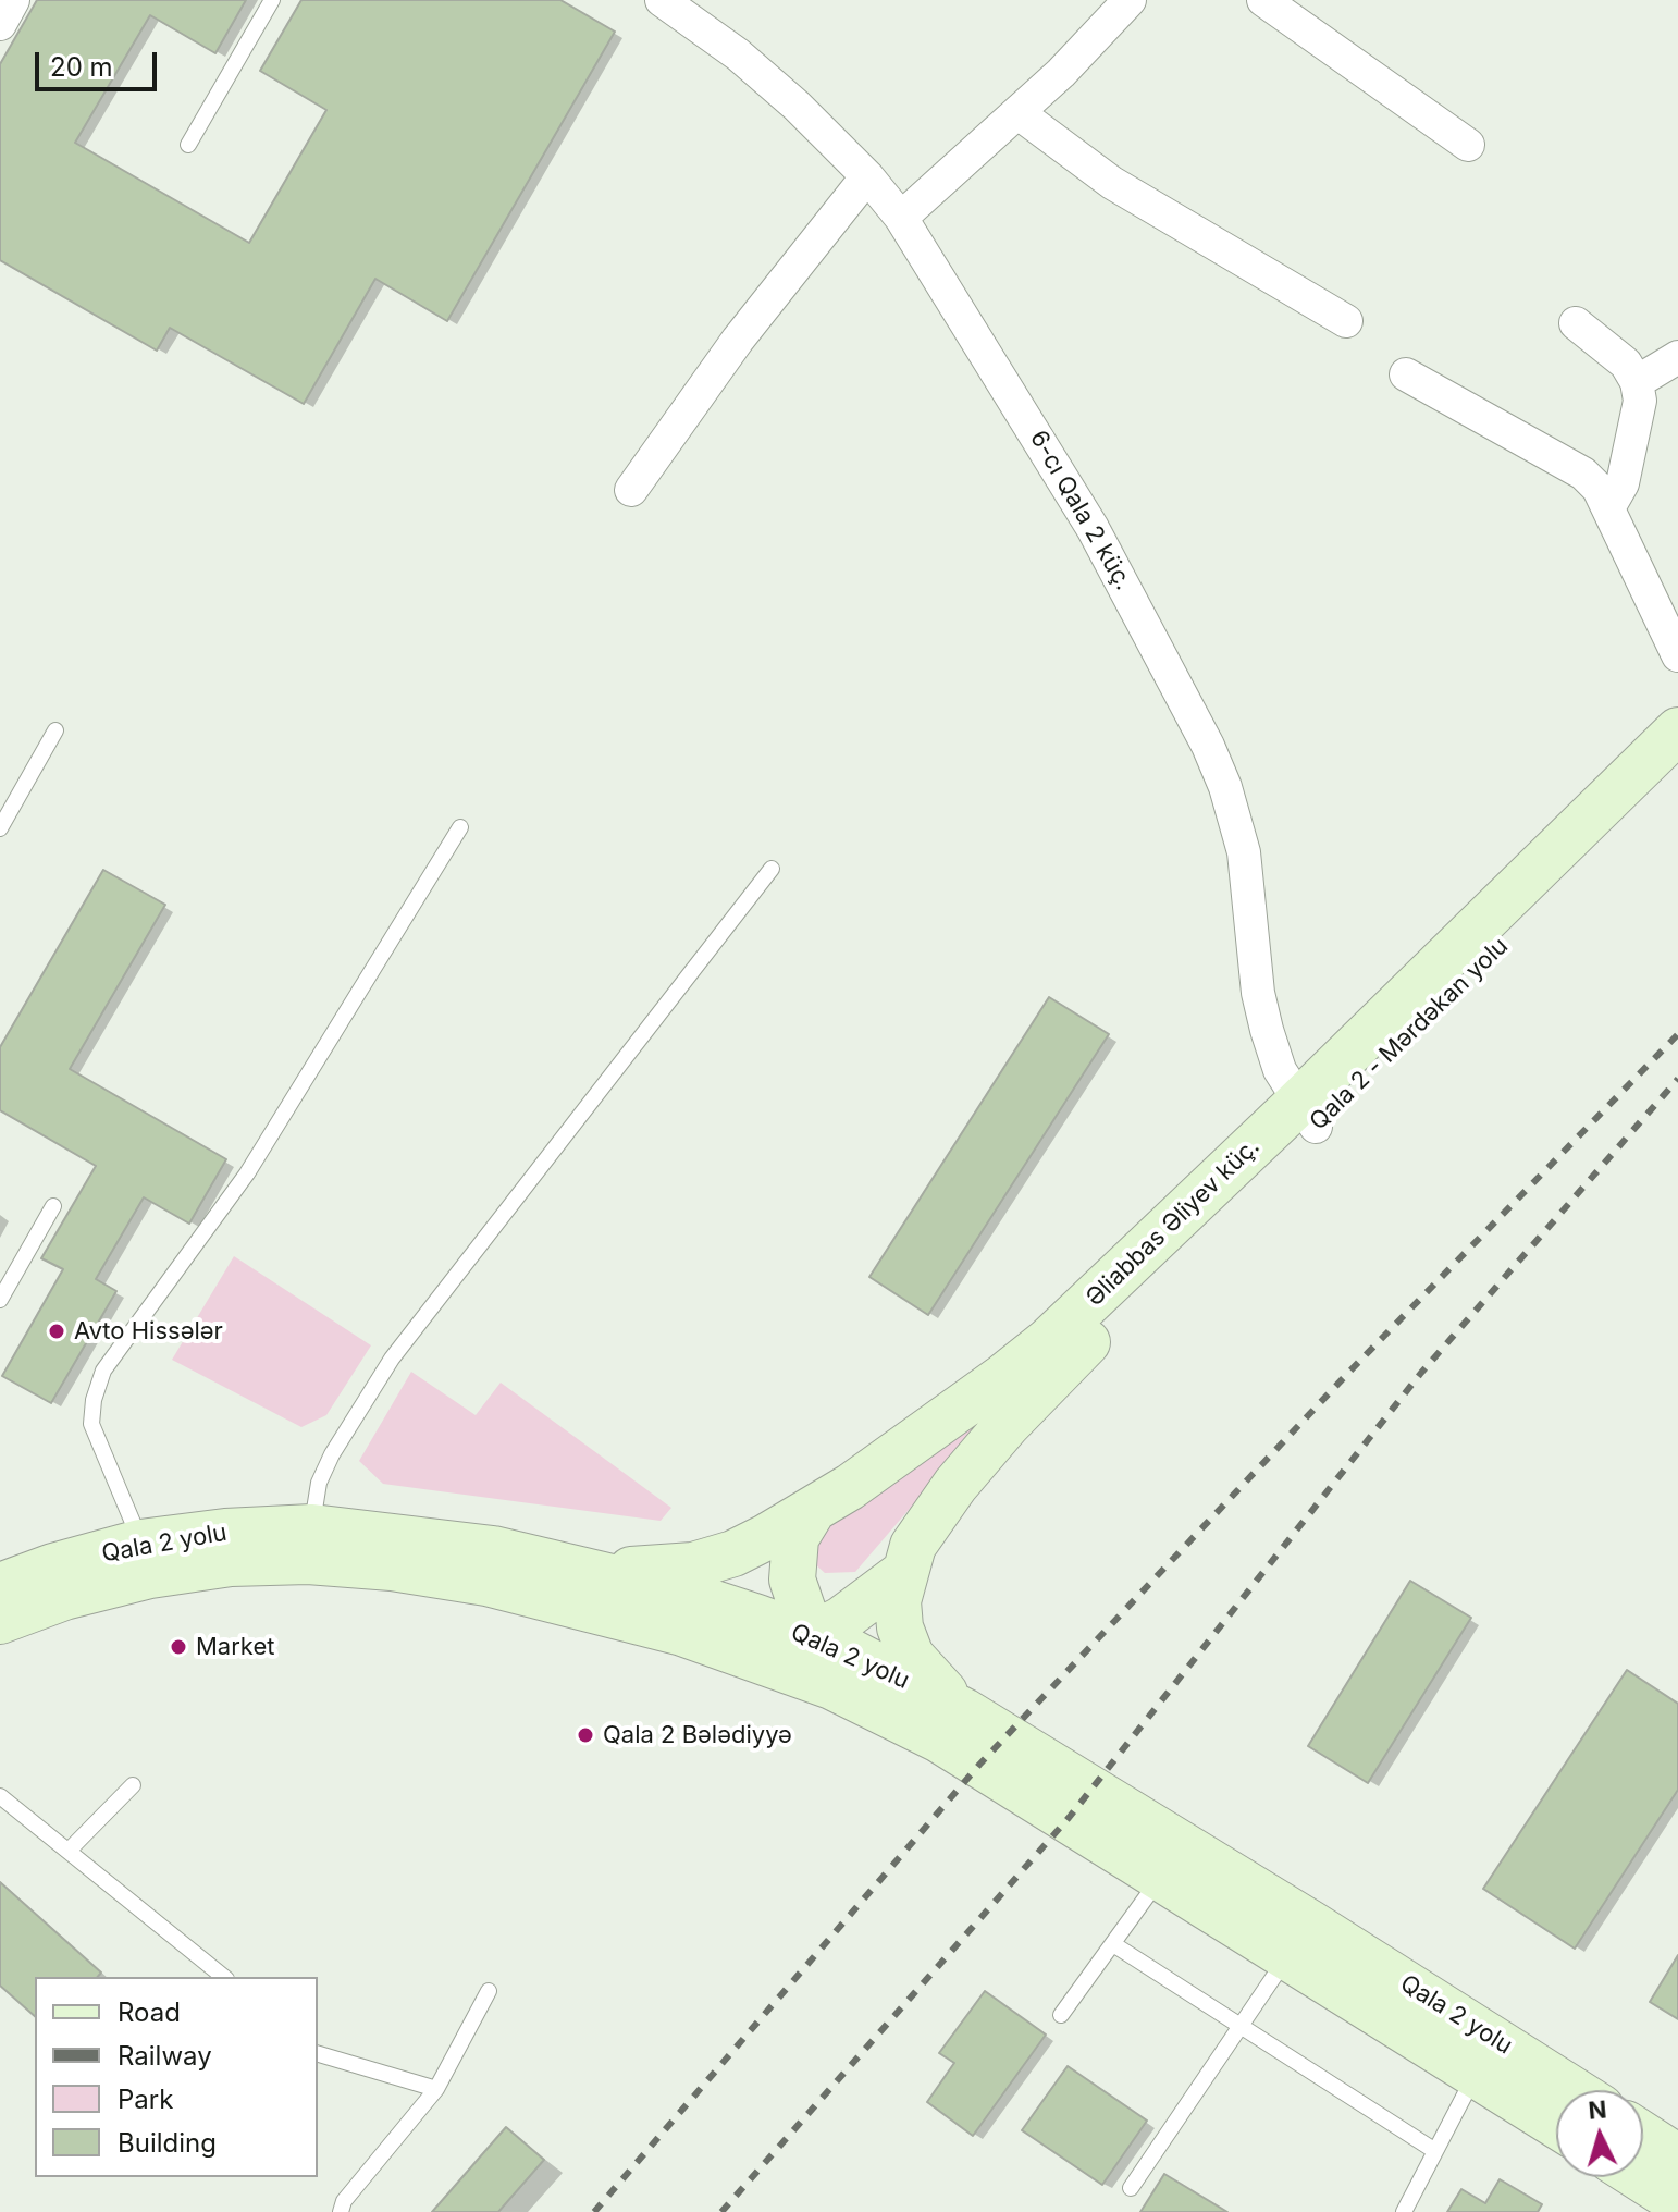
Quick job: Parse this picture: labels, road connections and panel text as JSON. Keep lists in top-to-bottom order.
{
  "streets": {
    "main road": ["Qala 2 - Mərdəkan yolu", "Əliabbas Əliyev küç.", "Qala 2 yolu"],
    "street": ["6-cı Qala 2 küç."]
  },
  "crossings": [
    ["6-cı Qala 2 küç.", "Qala 2 - Mərdəkan yolu"],
    ["6-cı Qala 2 küç.", "Əliabbas Əliyev küç."],
    ["Qala 2 - Mərdəkan yolu", "Əliabbas Əliyev küç."],
    ["Əliabbas Əliyev küç.", "Qala 2 yolu"]
  ],
  "places": ["Avto Hissələr", "Market", "Qala 2 Bələdiyyə"],
  "legend": [
    "Road",
    "Railway",
    "Park",
    "Building"
  ],
  "scale_bar": "20 m",
  "north": "top"
}
